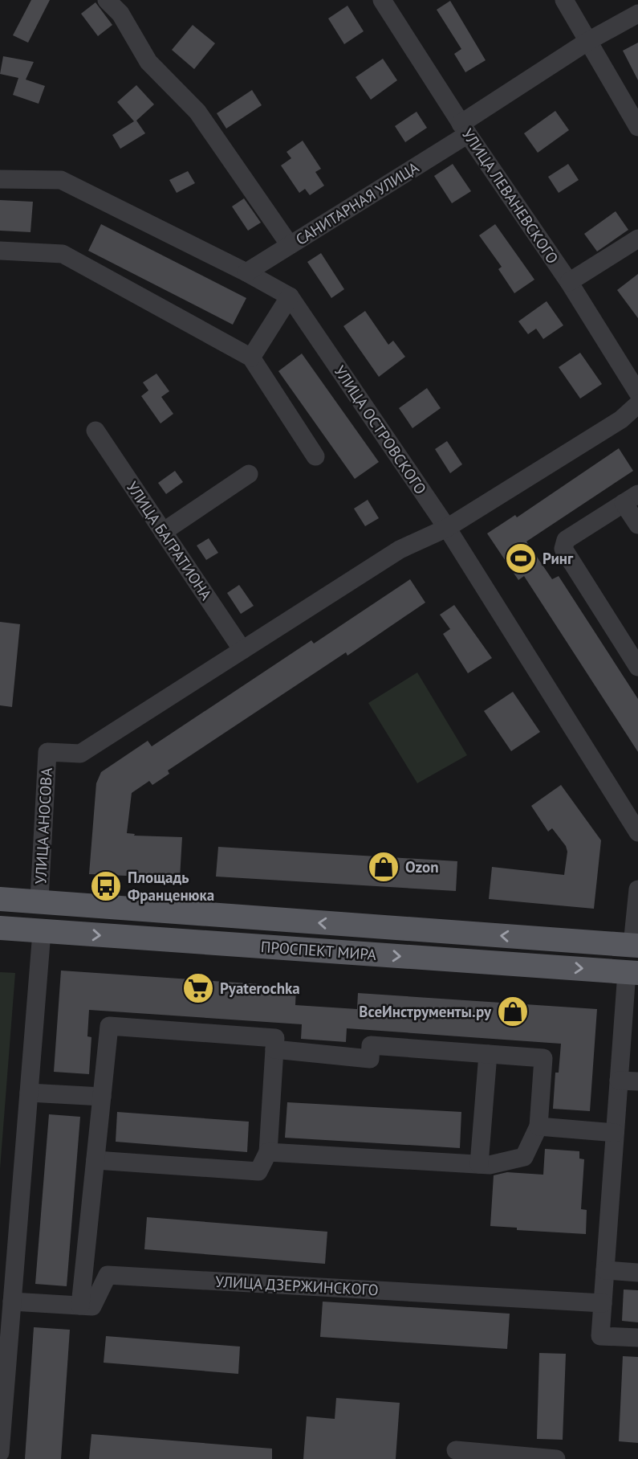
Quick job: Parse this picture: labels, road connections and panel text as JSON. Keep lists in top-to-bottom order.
{
  "streets": {
    "main road": ["ПРОСПЕКТ МИРА"],
    "street": [
      "УЛИЦА ЛЕВАНЕВСКОГО",
      "САНИТАРНАЯ УЛИЦА",
      "УЛИЦА ОСТРОВСКОГО",
      "УЛИЦА БАГРАТИОНА",
      "УЛИЦА АНОСОВА",
      "УЛИЦА ДЗЕРЖИНСКОГО"
    ]
  },
  "crossings": [
    ["УЛИЦА ЛЕВАНЕВСКОГО", "САНИТАРНАЯ УЛИЦА"],
    ["САНИТАРНАЯ УЛИЦА", "УЛИЦА ОСТРОВСКОГО"],
    ["УЛИЦА БАГРАТИОНА", "УЛИЦА АНОСОВА"],
    ["УЛИЦА АНОСОВА", "ПРОСПЕКТ МИРА"]
  ],
  "places": {
    "sports": ["Ринг"],
    "shop": ["Ozon", "ВсеИнструменты.ру"],
    "bus stop": ["Площадь Франценюка"],
    "supermarket": ["Pyaterochka"]
  }
}
